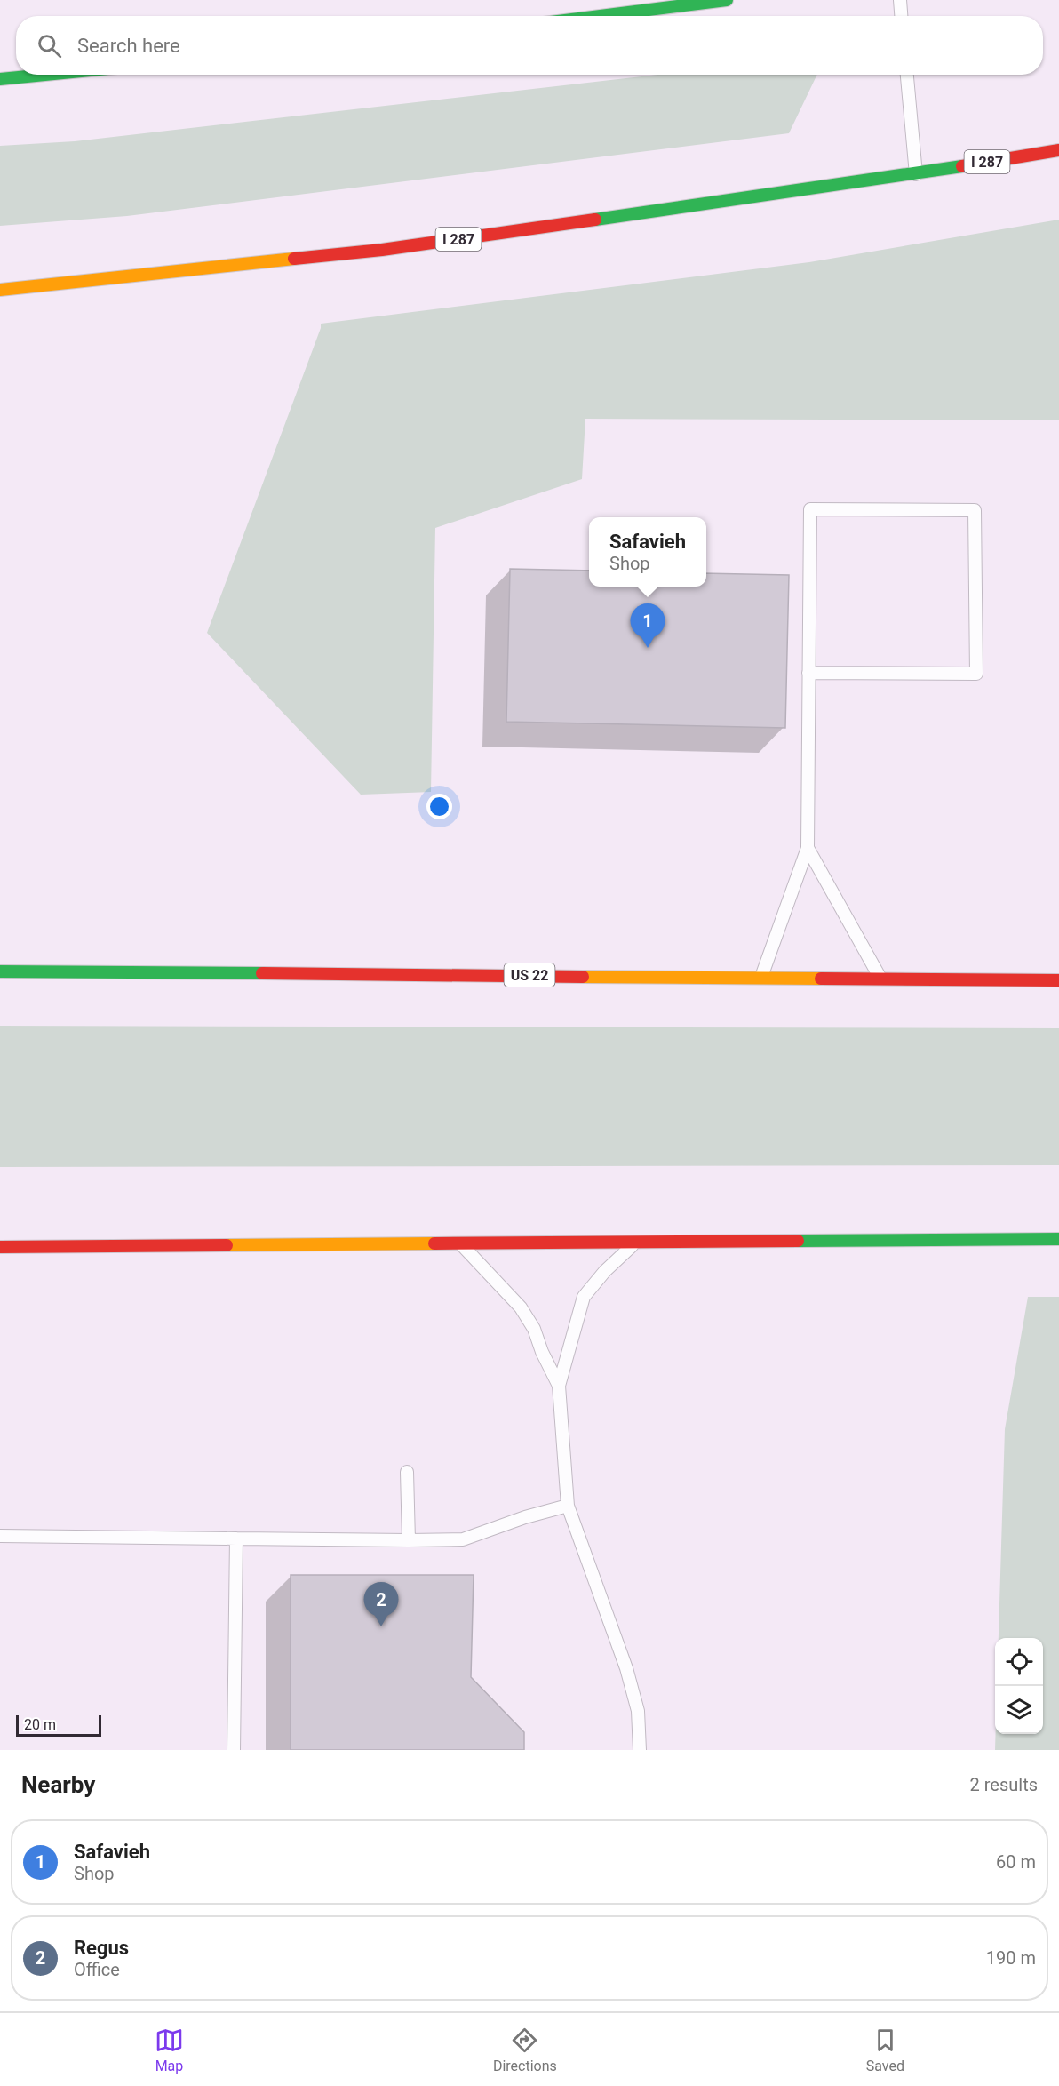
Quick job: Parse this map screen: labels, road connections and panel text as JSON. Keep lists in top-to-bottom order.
{
  "streets": {
    "highway": ["I 287", "US 22"]
  },
  "scale_bar": "20 m",
  "page": {
    "search": "Search here",
    "popup": ["Safavieh", "Shop"],
    "pins": ["1", "2"],
    "scale": "20 m",
    "heading": ["Nearby", "2 results"],
    "list": [
      {
        "mark": "1",
        "name": "Safavieh",
        "note": "Shop",
        "value": "60 m"
      },
      {
        "mark": "2",
        "name": "Regus",
        "note": "Office",
        "value": "190 m"
      }
    ],
    "nav": ["Map", "Directions", "Saved"]
  }
}
